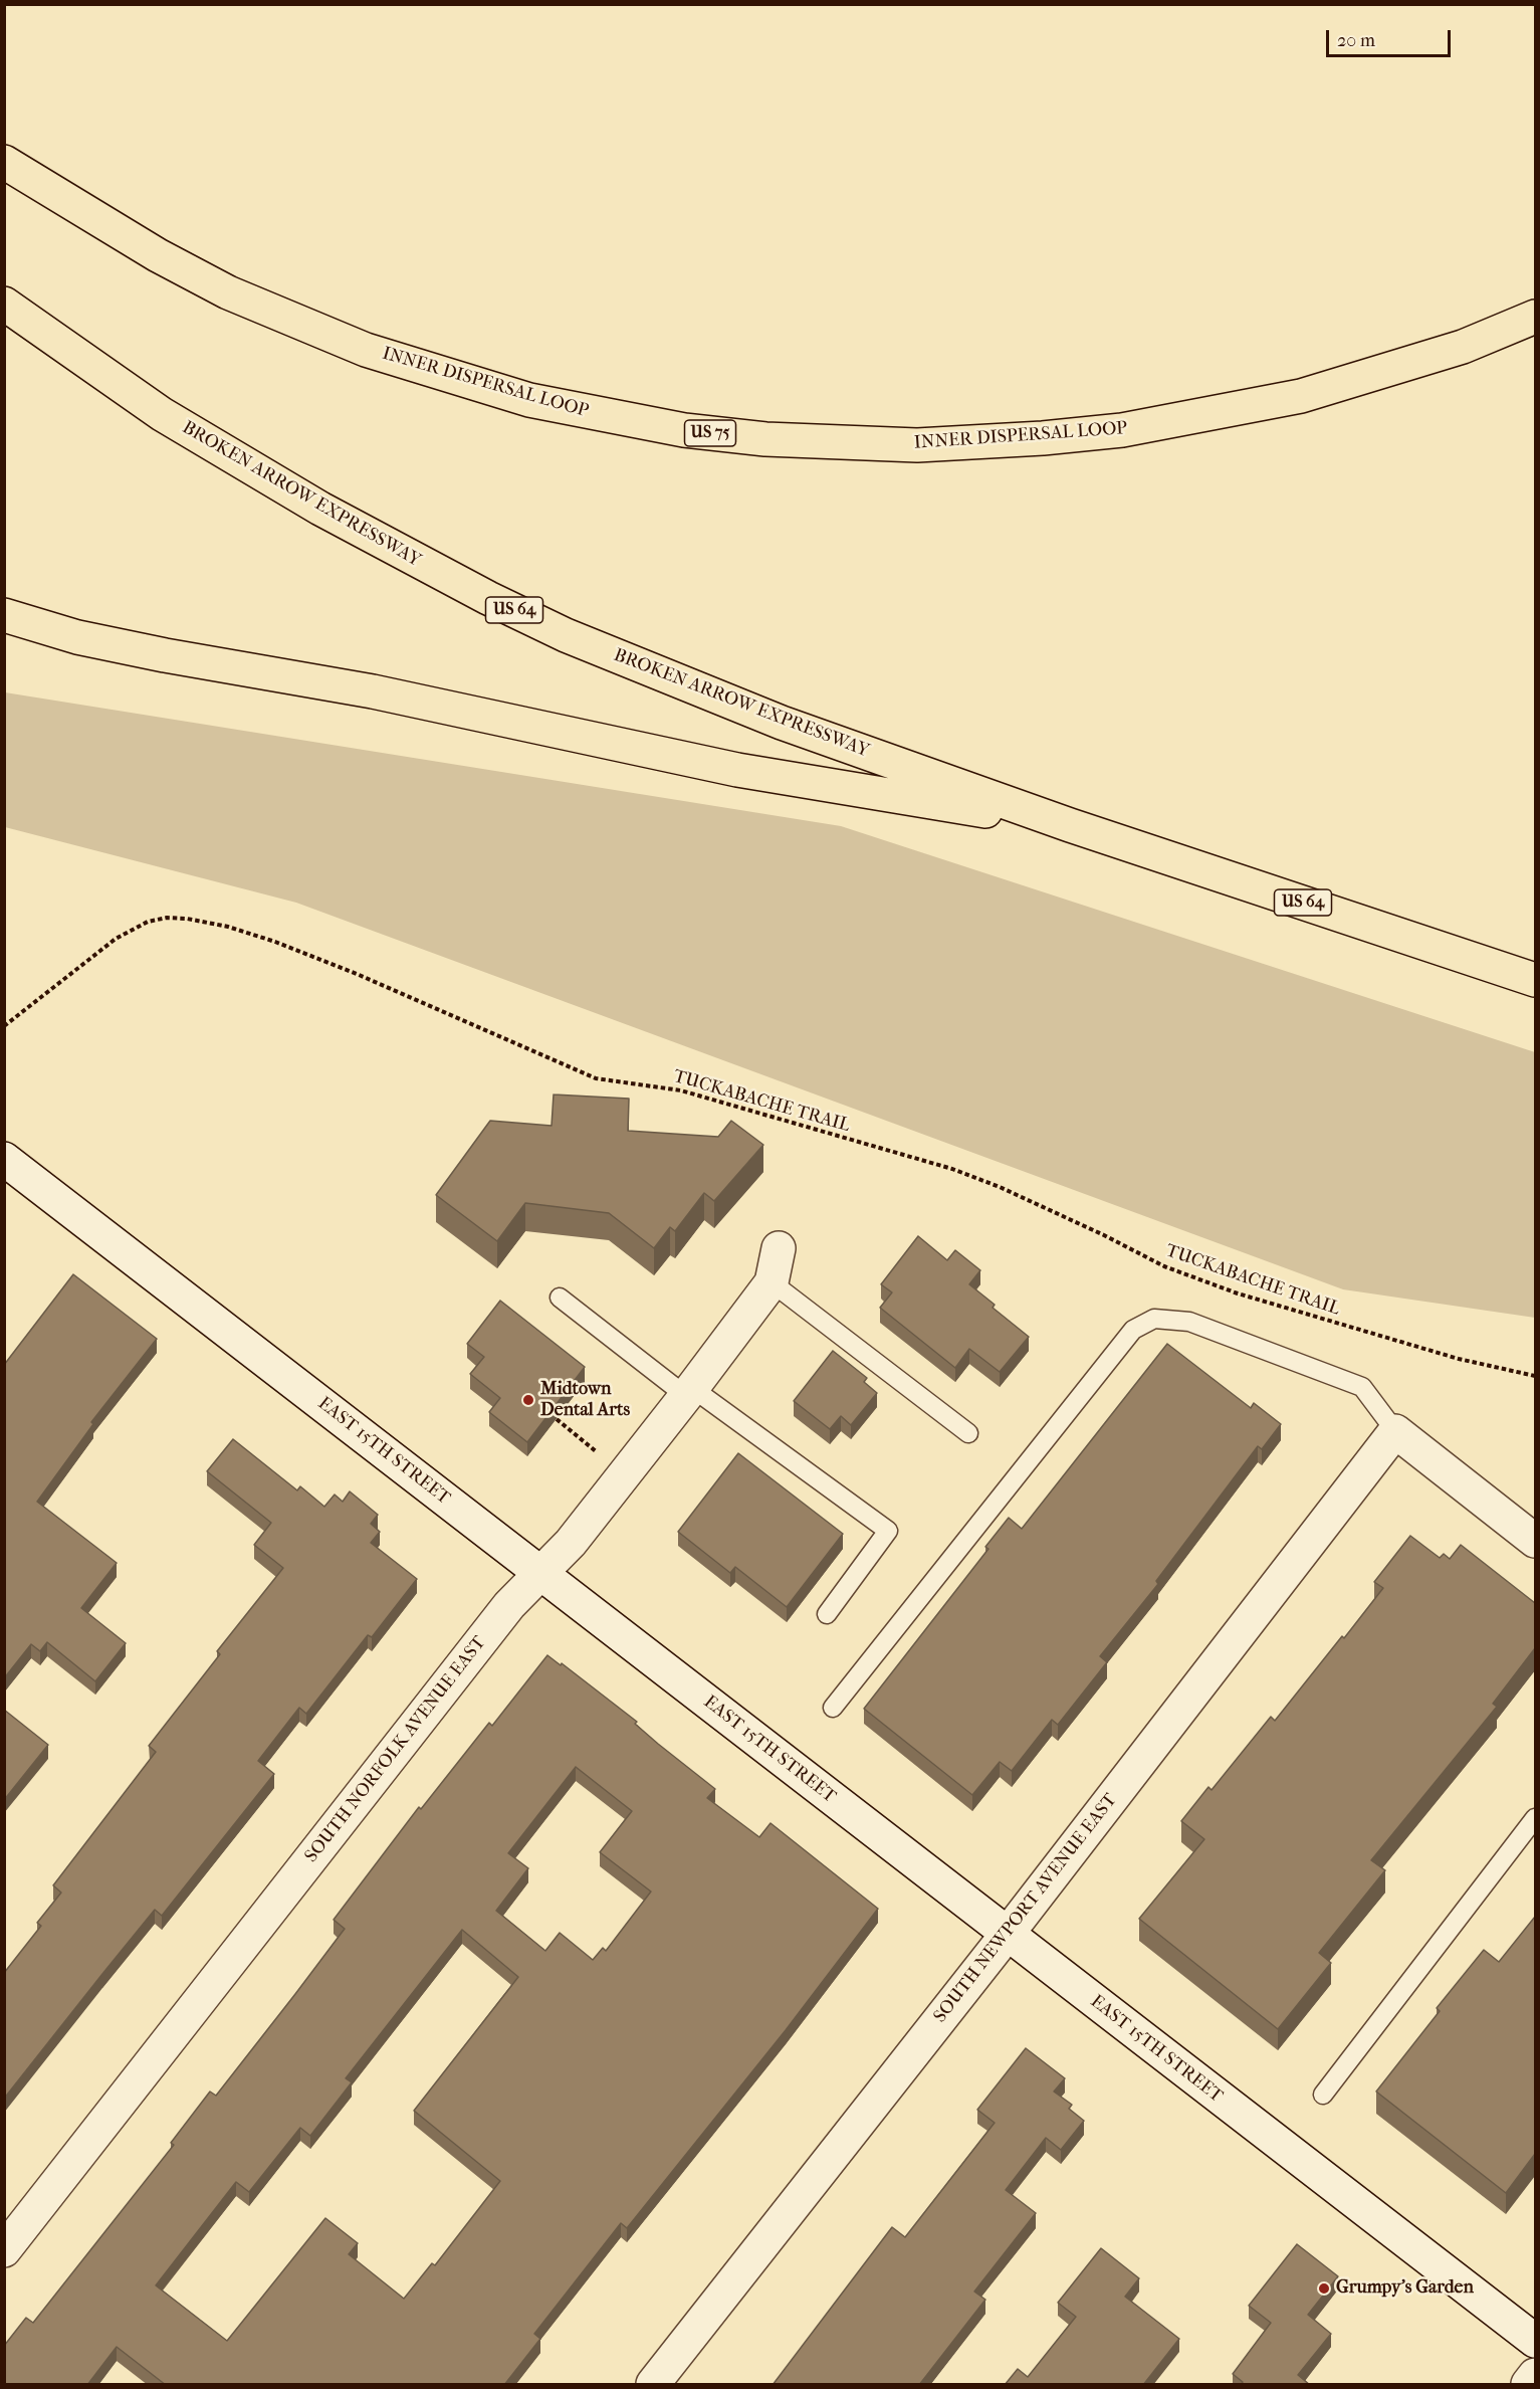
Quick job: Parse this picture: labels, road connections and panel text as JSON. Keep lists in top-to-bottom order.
{
  "streets": {
    "highway": [
      "INNER DISPERSAL LOOP",
      "US 75",
      "BROKEN ARROW EXPRESSWAY",
      "US 64"
    ],
    "street": ["EAST 15TH STREET", "SOUTH NORFOLK AVENUE EAST", "SOUTH NEWPORT AVENUE EAST"],
    "path": ["TUCKABACHE TRAIL"]
  },
  "crossings": [
    ["EAST 15TH STREET", "SOUTH NORFOLK AVENUE EAST"],
    ["EAST 15TH STREET", "SOUTH NEWPORT AVENUE EAST"]
  ],
  "places": ["Midtown Dental Arts", "Grumpy's Garden"],
  "scale_bar": "20 m"
}
